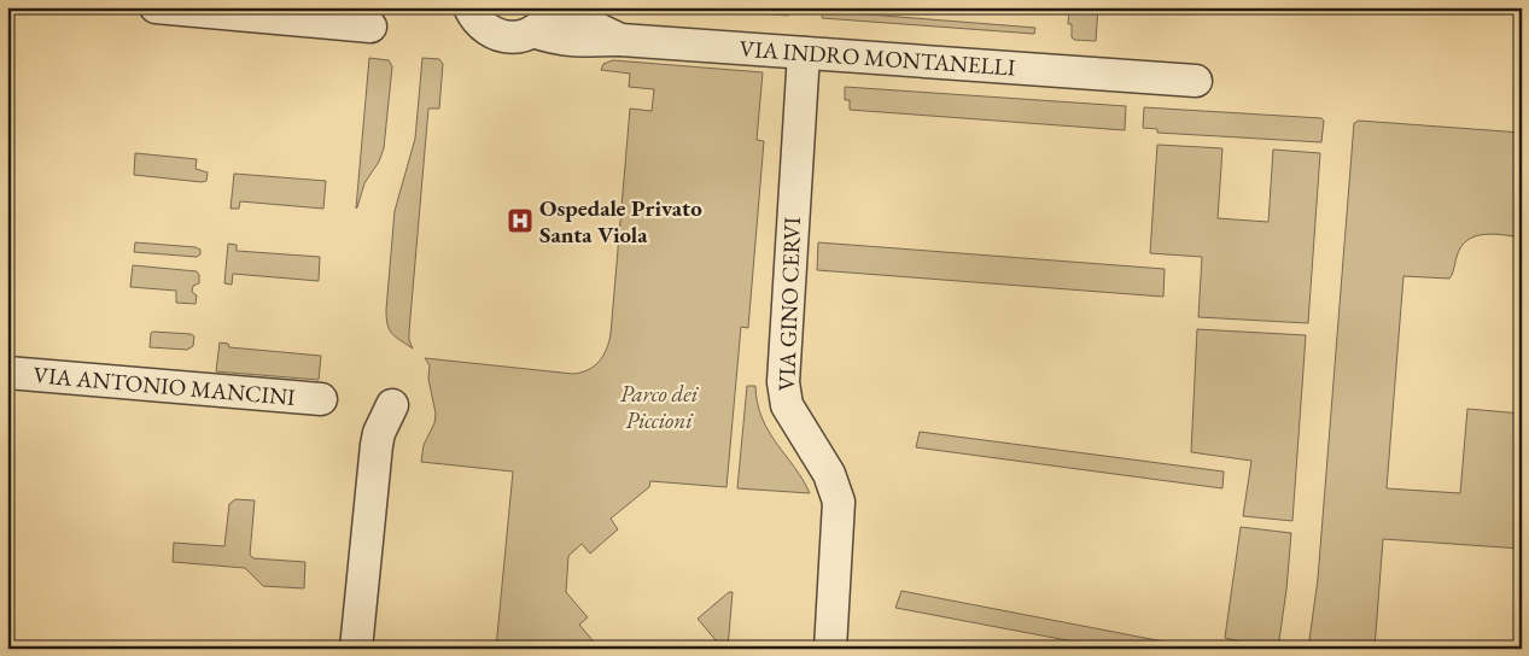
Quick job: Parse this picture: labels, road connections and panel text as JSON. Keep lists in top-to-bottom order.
{
  "streets": {
    "street": ["VIA INDRO MONTANELLI", "VIA GINO CERVI", "VIA ANTONIO MANCINI"]
  },
  "crossings": [
    ["VIA INDRO MONTANELLI", "VIA GINO CERVI"]
  ],
  "parks": ["Parco dei Piccioni"],
  "places": {
    "hospital": ["Ospedale Privato Santa Viola"]
  }
}
